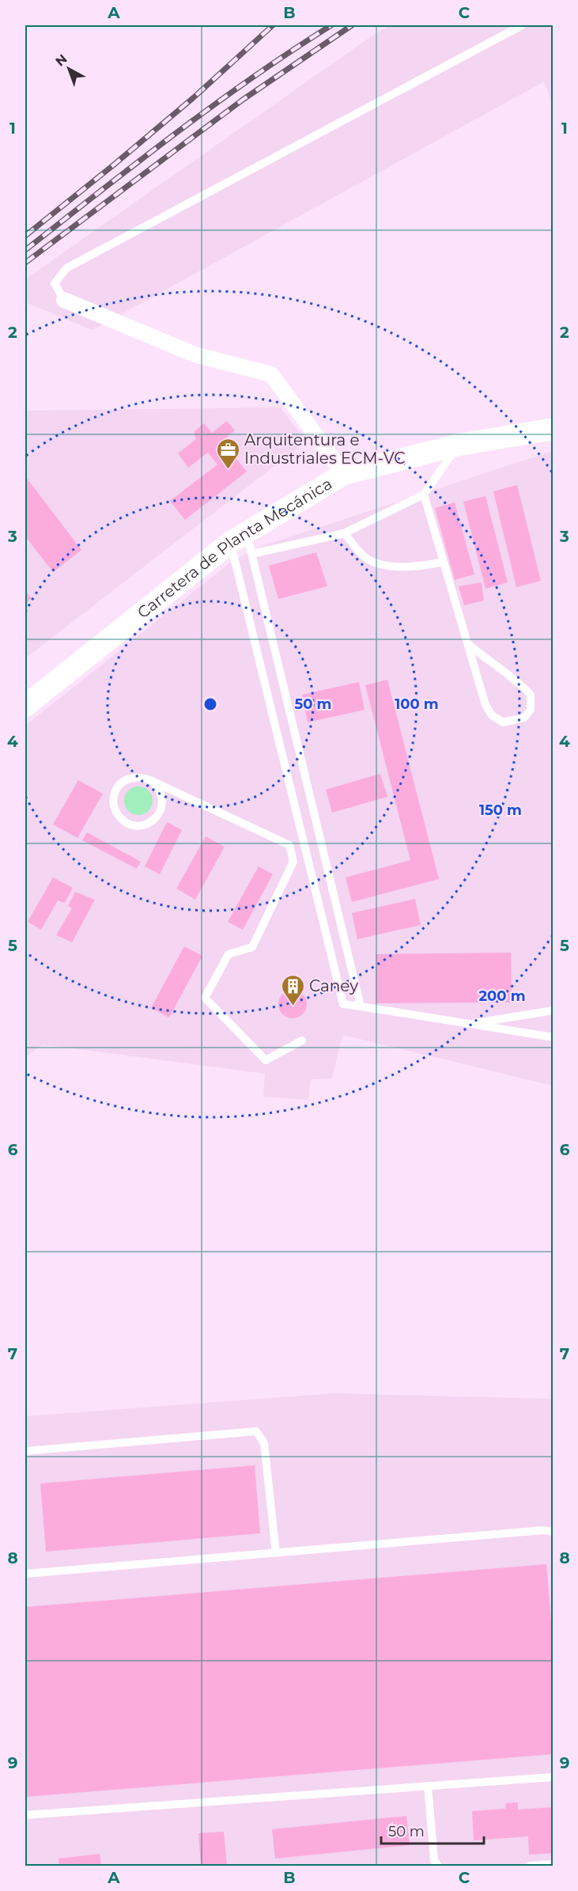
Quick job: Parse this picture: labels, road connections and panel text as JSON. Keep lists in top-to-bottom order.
{
  "streets": {
    "street": ["Carretera de Planta Mecánica"]
  },
  "places": {
    "office": ["Arquitentura e Industriales ECM-VC"],
    "building": ["Caney"]
  },
  "scale_bar": "50 m",
  "north": "top left",
  "grid": {
    "columns": ["A", "B", "C"],
    "rows": [
      "1",
      "2",
      "3",
      "4",
      "5",
      "6",
      "7",
      "8",
      "9"
    ]
  },
  "rings": [
    "50 m",
    "100 m",
    "150 m",
    "200 m"
  ]
}
